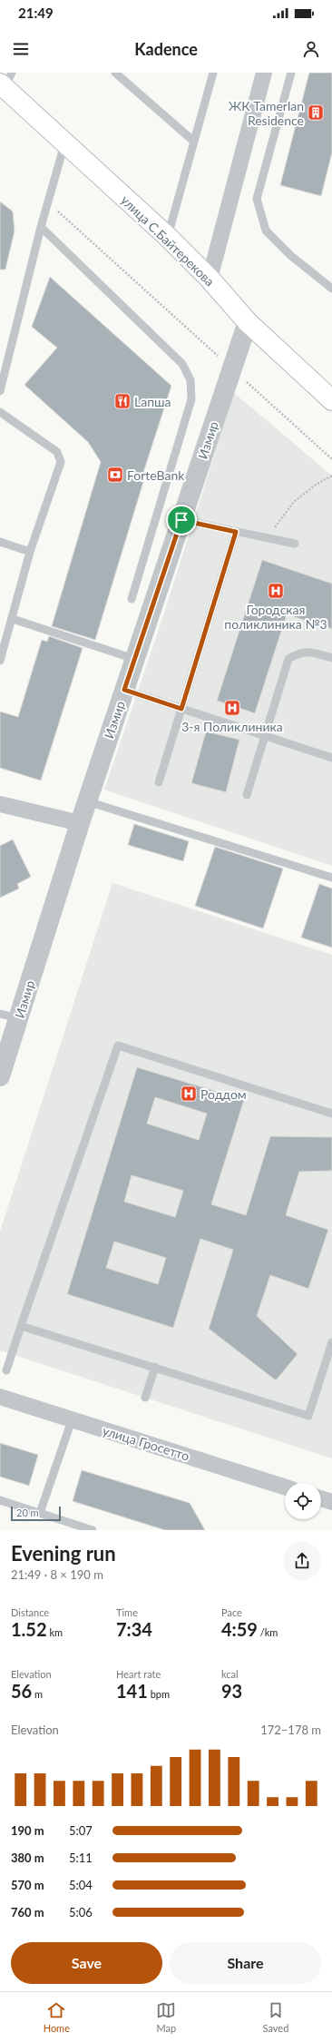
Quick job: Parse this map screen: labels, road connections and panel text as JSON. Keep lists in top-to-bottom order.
{
  "streets": {
    "main road": ["улица С.Байтерекова"],
    "street": ["Измир", "улица Гросетто"]
  },
  "crossings": [
    ["улица С.Байтерекова", "Измир"]
  ],
  "places": {
    "building": ["ЖК Tamerlan Residence"],
    "restaurant": ["Lапша"],
    "bank": ["ForteBank"],
    "hospital": ["Городская поликлиника №3", "3-я Поликлиника", "Роддом"]
  },
  "scale_bar": "20 m",
  "page": {
    "status": "21:49",
    "header": "Kadence",
    "scale": "20 m",
    "heading": ["Evening run", "21:49 · 8 × 190 m"],
    "stats": [
      ["Distance", "1.52 km"],
      ["Time", "7:34"],
      ["Pace", "4:59 /km"],
      ["Elevation", "56 m"],
      ["Heart rate", "141 bpm"],
      ["kcal", "93"]
    ],
    "chart": ["Elevation", "172–178 m"],
    "list": [
      {
        "name": "190 m",
        "note": "5:07"
      },
      {
        "name": "380 m",
        "note": "5:11"
      },
      {
        "name": "570 m",
        "note": "5:04"
      },
      {
        "name": "760 m",
        "note": "5:06"
      }
    ],
    "buttons": ["Save", "Share"],
    "tabs": ["Home", "Map", "Saved"]
  }
}
